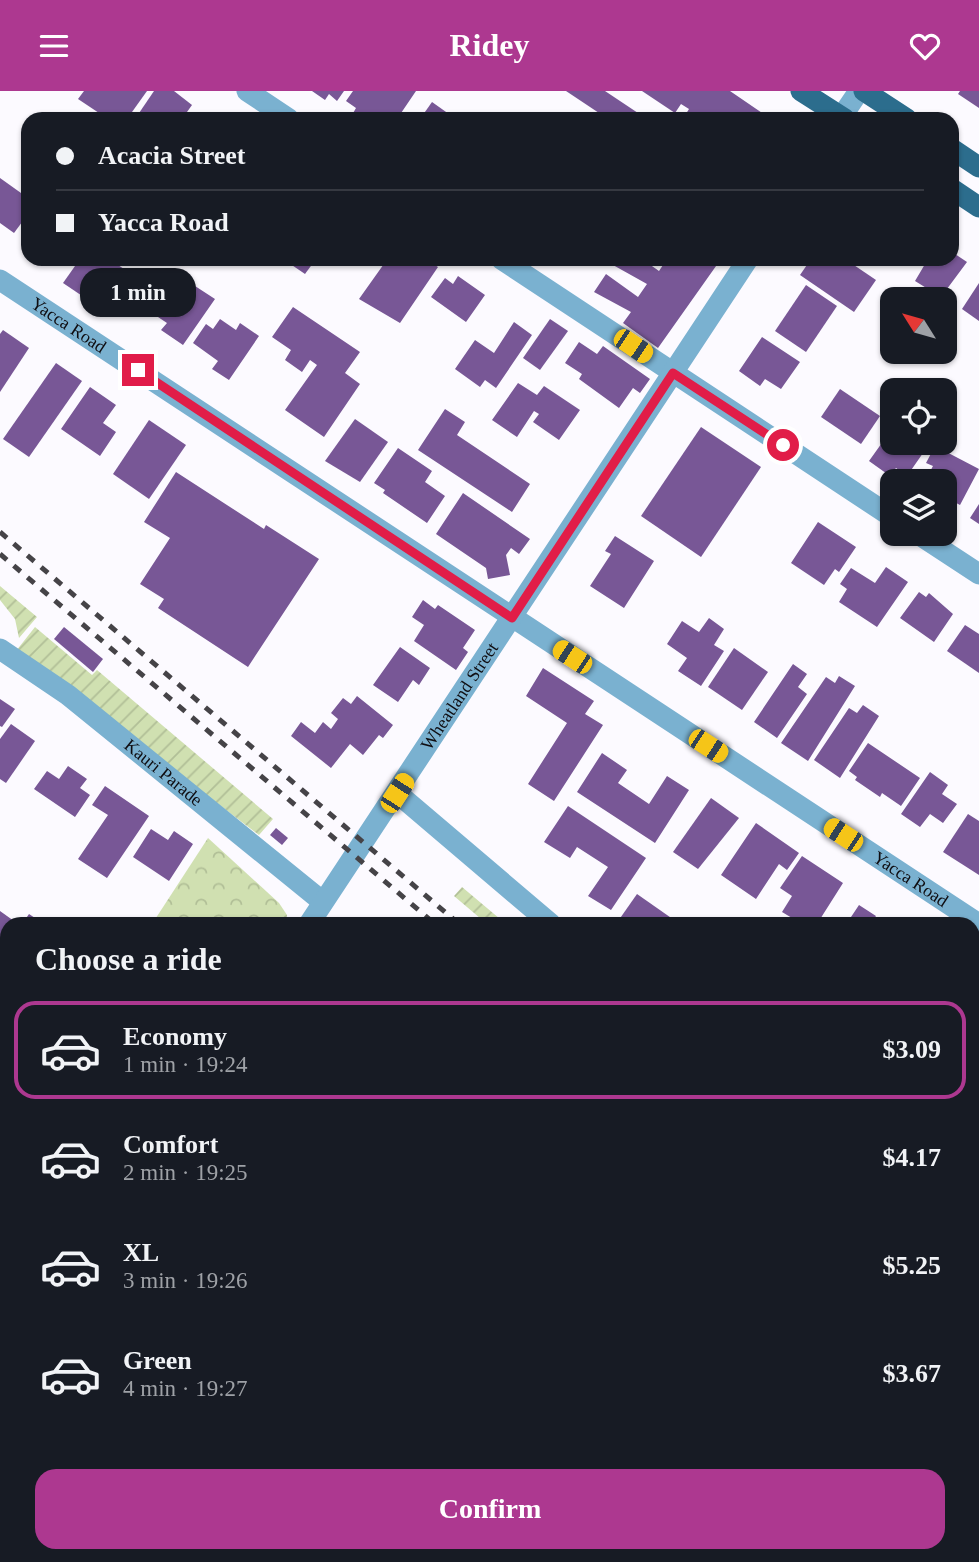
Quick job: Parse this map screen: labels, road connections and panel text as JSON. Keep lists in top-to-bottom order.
{
  "streets": {
    "street": ["Yacca Road", "Wheatland Street", "Kauri Parade"]
  },
  "crossings": [
    ["Yacca Road", "Wheatland Street"],
    ["Wheatland Street", "Kauri Parade"]
  ],
  "north": "top left",
  "page": {
    "header": "Ridey",
    "banner": ["Acacia Street", "Yacca Road"],
    "bubble": "1 min",
    "heading": "Choose a ride",
    "list": [
      {
        "name": "Economy",
        "note": "1 min · 19:24",
        "value": "$3.09"
      },
      {
        "name": "Comfort",
        "note": "2 min · 19:25",
        "value": "$4.17"
      },
      {
        "name": "XL",
        "note": "3 min · 19:26",
        "value": "$5.25"
      },
      {
        "name": "Green",
        "note": "4 min · 19:27",
        "value": "$3.67"
      }
    ],
    "buttons": "Confirm"
  }
}
